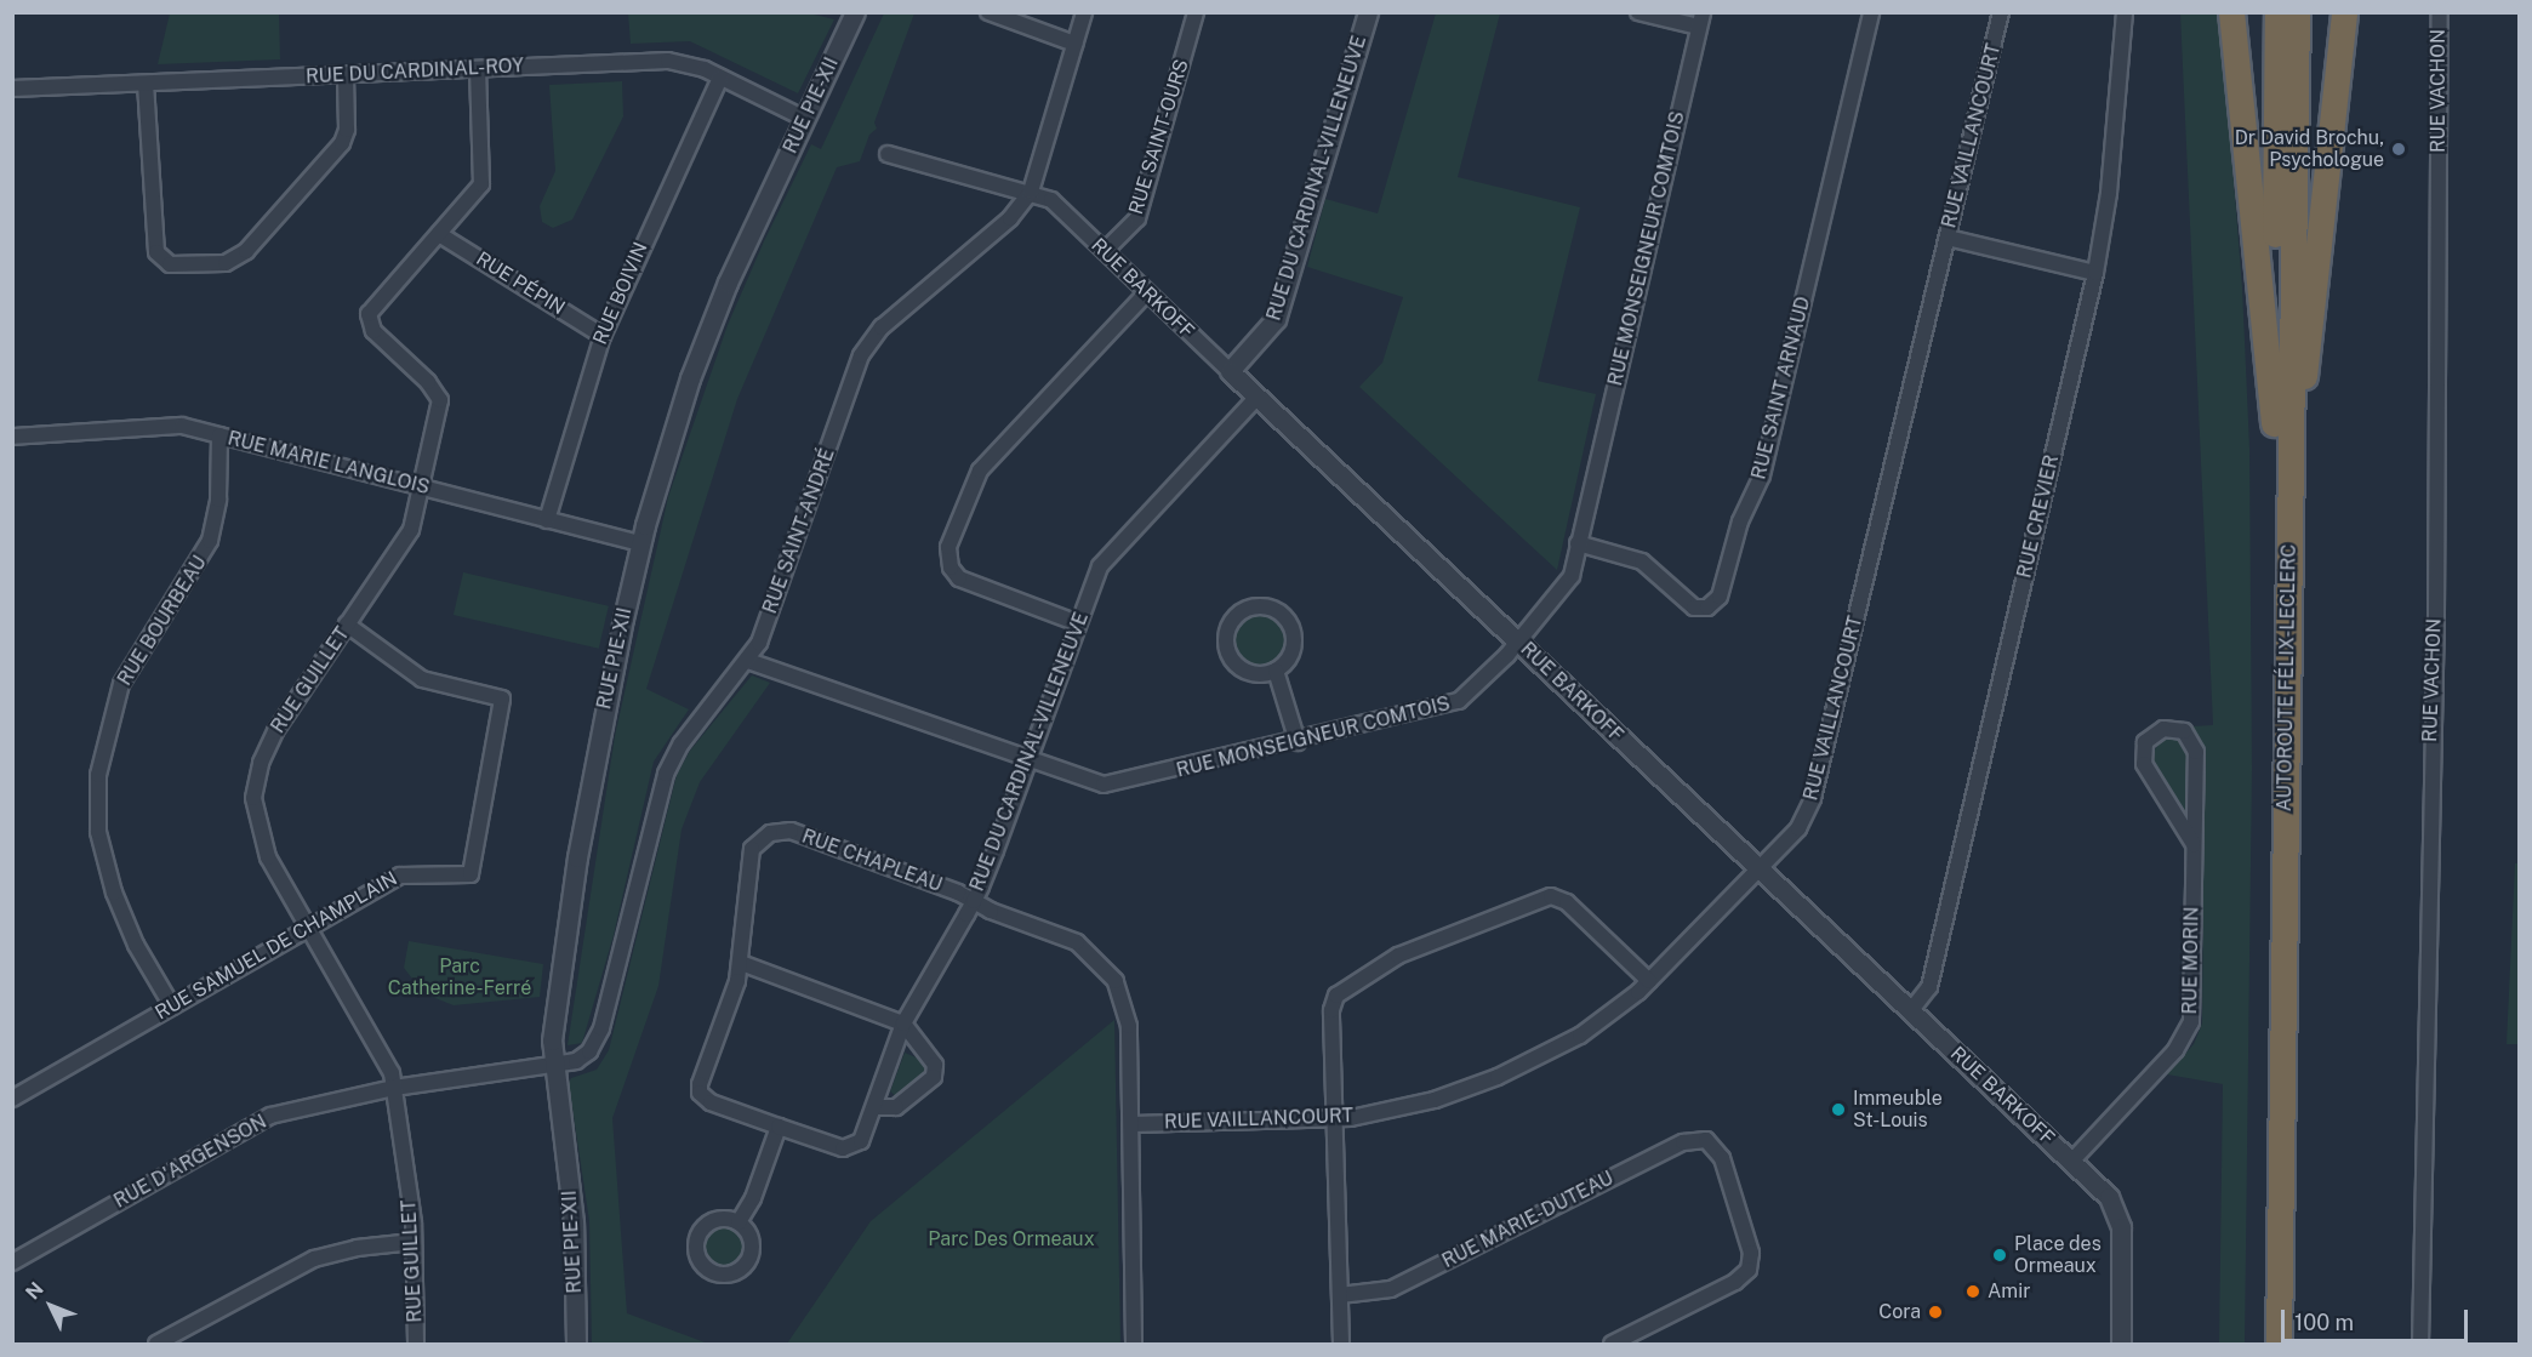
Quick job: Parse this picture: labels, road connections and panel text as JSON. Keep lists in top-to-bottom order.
{
  "streets": {
    "highway": ["AUTOROUTE FÉLIX-LECLERC"],
    "street": [
      "RUE DU CARDINAL-ROY",
      "RUE VACHON",
      "RUE PIE-XII",
      "RUE VAILLANCOURT",
      "RUE SAINT-OURS",
      "RUE DU CARDINAL-VILLENEUVE",
      "RUE MONSEIGNEUR COMTOIS",
      "RUE PÉPIN",
      "RUE BARKOFF",
      "RUE BOIVIN",
      "RUE SAINT ARNAUD",
      "RUE MARIE LANGLOIS",
      "RUE CREVIER",
      "RUE SAINT-ANDRÉ",
      "RUE BOURBEAU",
      "RUE GUILLET",
      "RUE CHAPLEAU",
      "RUE SAMUEL DE CHAMPLAIN",
      "RUE MORIN",
      "RUE D'ARGENSON",
      "RUE MARIE-DUTEAU"
    ]
  },
  "crossings": [
    ["RUE DU CARDINAL-ROY", "RUE PIE-XII"],
    ["RUE DU CARDINAL-ROY", "RUE BOIVIN"],
    ["RUE DU CARDINAL-ROY", "RUE GUILLET"],
    ["RUE PIE-XII", "RUE MARIE LANGLOIS"],
    ["RUE PIE-XII", "RUE SAINT-ANDRÉ"],
    ["RUE PIE-XII", "RUE D'ARGENSON"],
    ["RUE VAILLANCOURT", "RUE BARKOFF"],
    ["RUE VAILLANCOURT", "RUE CHAPLEAU"],
    ["RUE SAINT-OURS", "RUE BARKOFF"],
    ["RUE DU CARDINAL-VILLENEUVE", "RUE MONSEIGNEUR COMTOIS"],
    ["RUE DU CARDINAL-VILLENEUVE", "RUE BARKOFF"],
    ["RUE DU CARDINAL-VILLENEUVE", "RUE CHAPLEAU"],
    ["RUE MONSEIGNEUR COMTOIS", "RUE BARKOFF"],
    ["RUE MONSEIGNEUR COMTOIS", "RUE SAINT ARNAUD"],
    ["RUE MONSEIGNEUR COMTOIS", "RUE SAINT-ANDRÉ"],
    ["RUE PÉPIN", "RUE BOIVIN"],
    ["RUE PÉPIN", "RUE GUILLET"],
    ["RUE BARKOFF", "RUE CREVIER"],
    ["RUE BARKOFF", "RUE SAINT-ANDRÉ"],
    ["RUE BARKOFF", "RUE MORIN"],
    ["RUE BOIVIN", "RUE MARIE LANGLOIS"],
    ["RUE MARIE LANGLOIS", "RUE BOURBEAU"],
    ["RUE MARIE LANGLOIS", "RUE GUILLET"],
    ["RUE SAINT-ANDRÉ", "RUE D'ARGENSON"],
    ["RUE BOURBEAU", "RUE SAMUEL DE CHAMPLAIN"],
    ["RUE GUILLET", "RUE SAMUEL DE CHAMPLAIN"],
    ["RUE GUILLET", "RUE D'ARGENSON"]
  ],
  "parks": ["Parc Catherine-Ferré", "Parc Des Ormeaux"],
  "places": [
    "Dr David Brochu, Psychologue",
    "Immeuble St-Louis",
    "Place des Ormeaux",
    "Amir",
    "Cora"
  ],
  "scale_bar": "100 m",
  "north": "top left"
}
